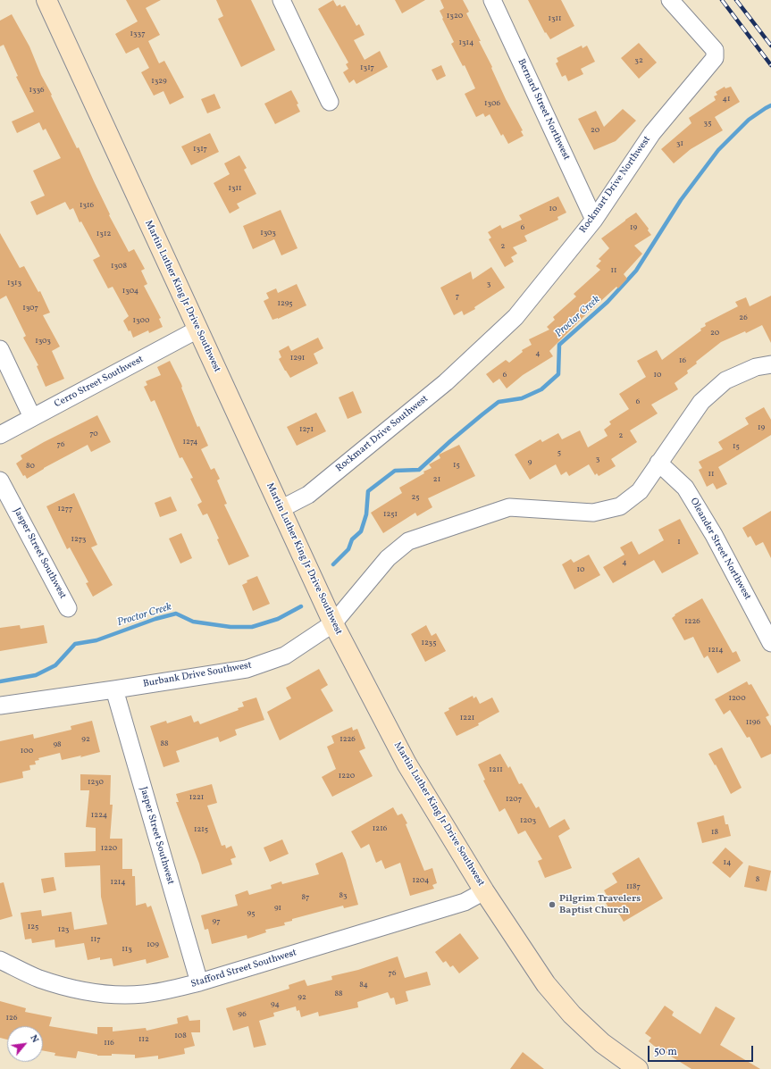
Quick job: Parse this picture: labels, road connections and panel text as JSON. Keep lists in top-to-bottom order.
{
  "streets": {
    "main road": ["Martin Luther King Jr Drive Southwest"],
    "street": [
      "Bernard Street Northwest",
      "Rockmart Drive Northwest",
      "Cerro Street Southwest",
      "Rockmart Drive Southwest",
      "Oleander Street Northwest",
      "Jasper Street Southwest",
      "Burbank Drive Southwest",
      "Stafford Street Southwest"
    ]
  },
  "crossings": [
    ["Bernard Street Northwest", "Rockmart Drive Northwest"],
    ["Rockmart Drive Northwest", "Rockmart Drive Southwest"],
    ["Martin Luther King Jr Drive Southwest", "Cerro Street Southwest"],
    ["Martin Luther King Jr Drive Southwest", "Rockmart Drive Southwest"],
    ["Martin Luther King Jr Drive Southwest", "Burbank Drive Southwest"],
    ["Martin Luther King Jr Drive Southwest", "Stafford Street Southwest"],
    ["Oleander Street Northwest", "Burbank Drive Southwest"],
    ["Jasper Street Southwest", "Burbank Drive Southwest"],
    ["Jasper Street Southwest", "Stafford Street Southwest"]
  ],
  "water": ["Proctor Creek"],
  "places": ["Pilgrim Travelers Baptist Church"],
  "house_numbers": [
    "1320",
    "1311",
    "1337",
    "1314",
    "32",
    "1317",
    "1329",
    "1336",
    "41",
    "1306",
    "35",
    "20",
    "31",
    "1317",
    "1311",
    "1316",
    "10",
    "6",
    "19",
    "1303",
    "1312",
    "2",
    "1308",
    "11",
    "1313",
    "3",
    "1304",
    "7",
    "1295",
    "1307",
    "26",
    "1300",
    "20",
    "1303",
    "4",
    "1291",
    "16",
    "6",
    "10",
    "6",
    "19",
    "1271",
    "70",
    "2",
    "1274",
    "76",
    "15",
    "5",
    "3",
    "9",
    "15",
    "80",
    "11",
    "21",
    "25",
    "1277",
    "1251",
    "1273",
    "1",
    "4",
    "10",
    "1226",
    "1235",
    "1214",
    "1200",
    "1221",
    "1196",
    "92",
    "1226",
    "88",
    "98",
    "100",
    "1211",
    "1220",
    "1230",
    "1221",
    "1207",
    "1224",
    "1203",
    "1216",
    "1215",
    "18",
    "1220",
    "14",
    "8",
    "1204",
    "1214",
    "1187",
    "83",
    "87",
    "91",
    "95",
    "97",
    "125",
    "123",
    "117",
    "109",
    "113",
    "76",
    "84",
    "88",
    "92",
    "94",
    "96",
    "126",
    "108",
    "112",
    "116"
  ],
  "scale_bar": "50 m",
  "north": "top right"
}
